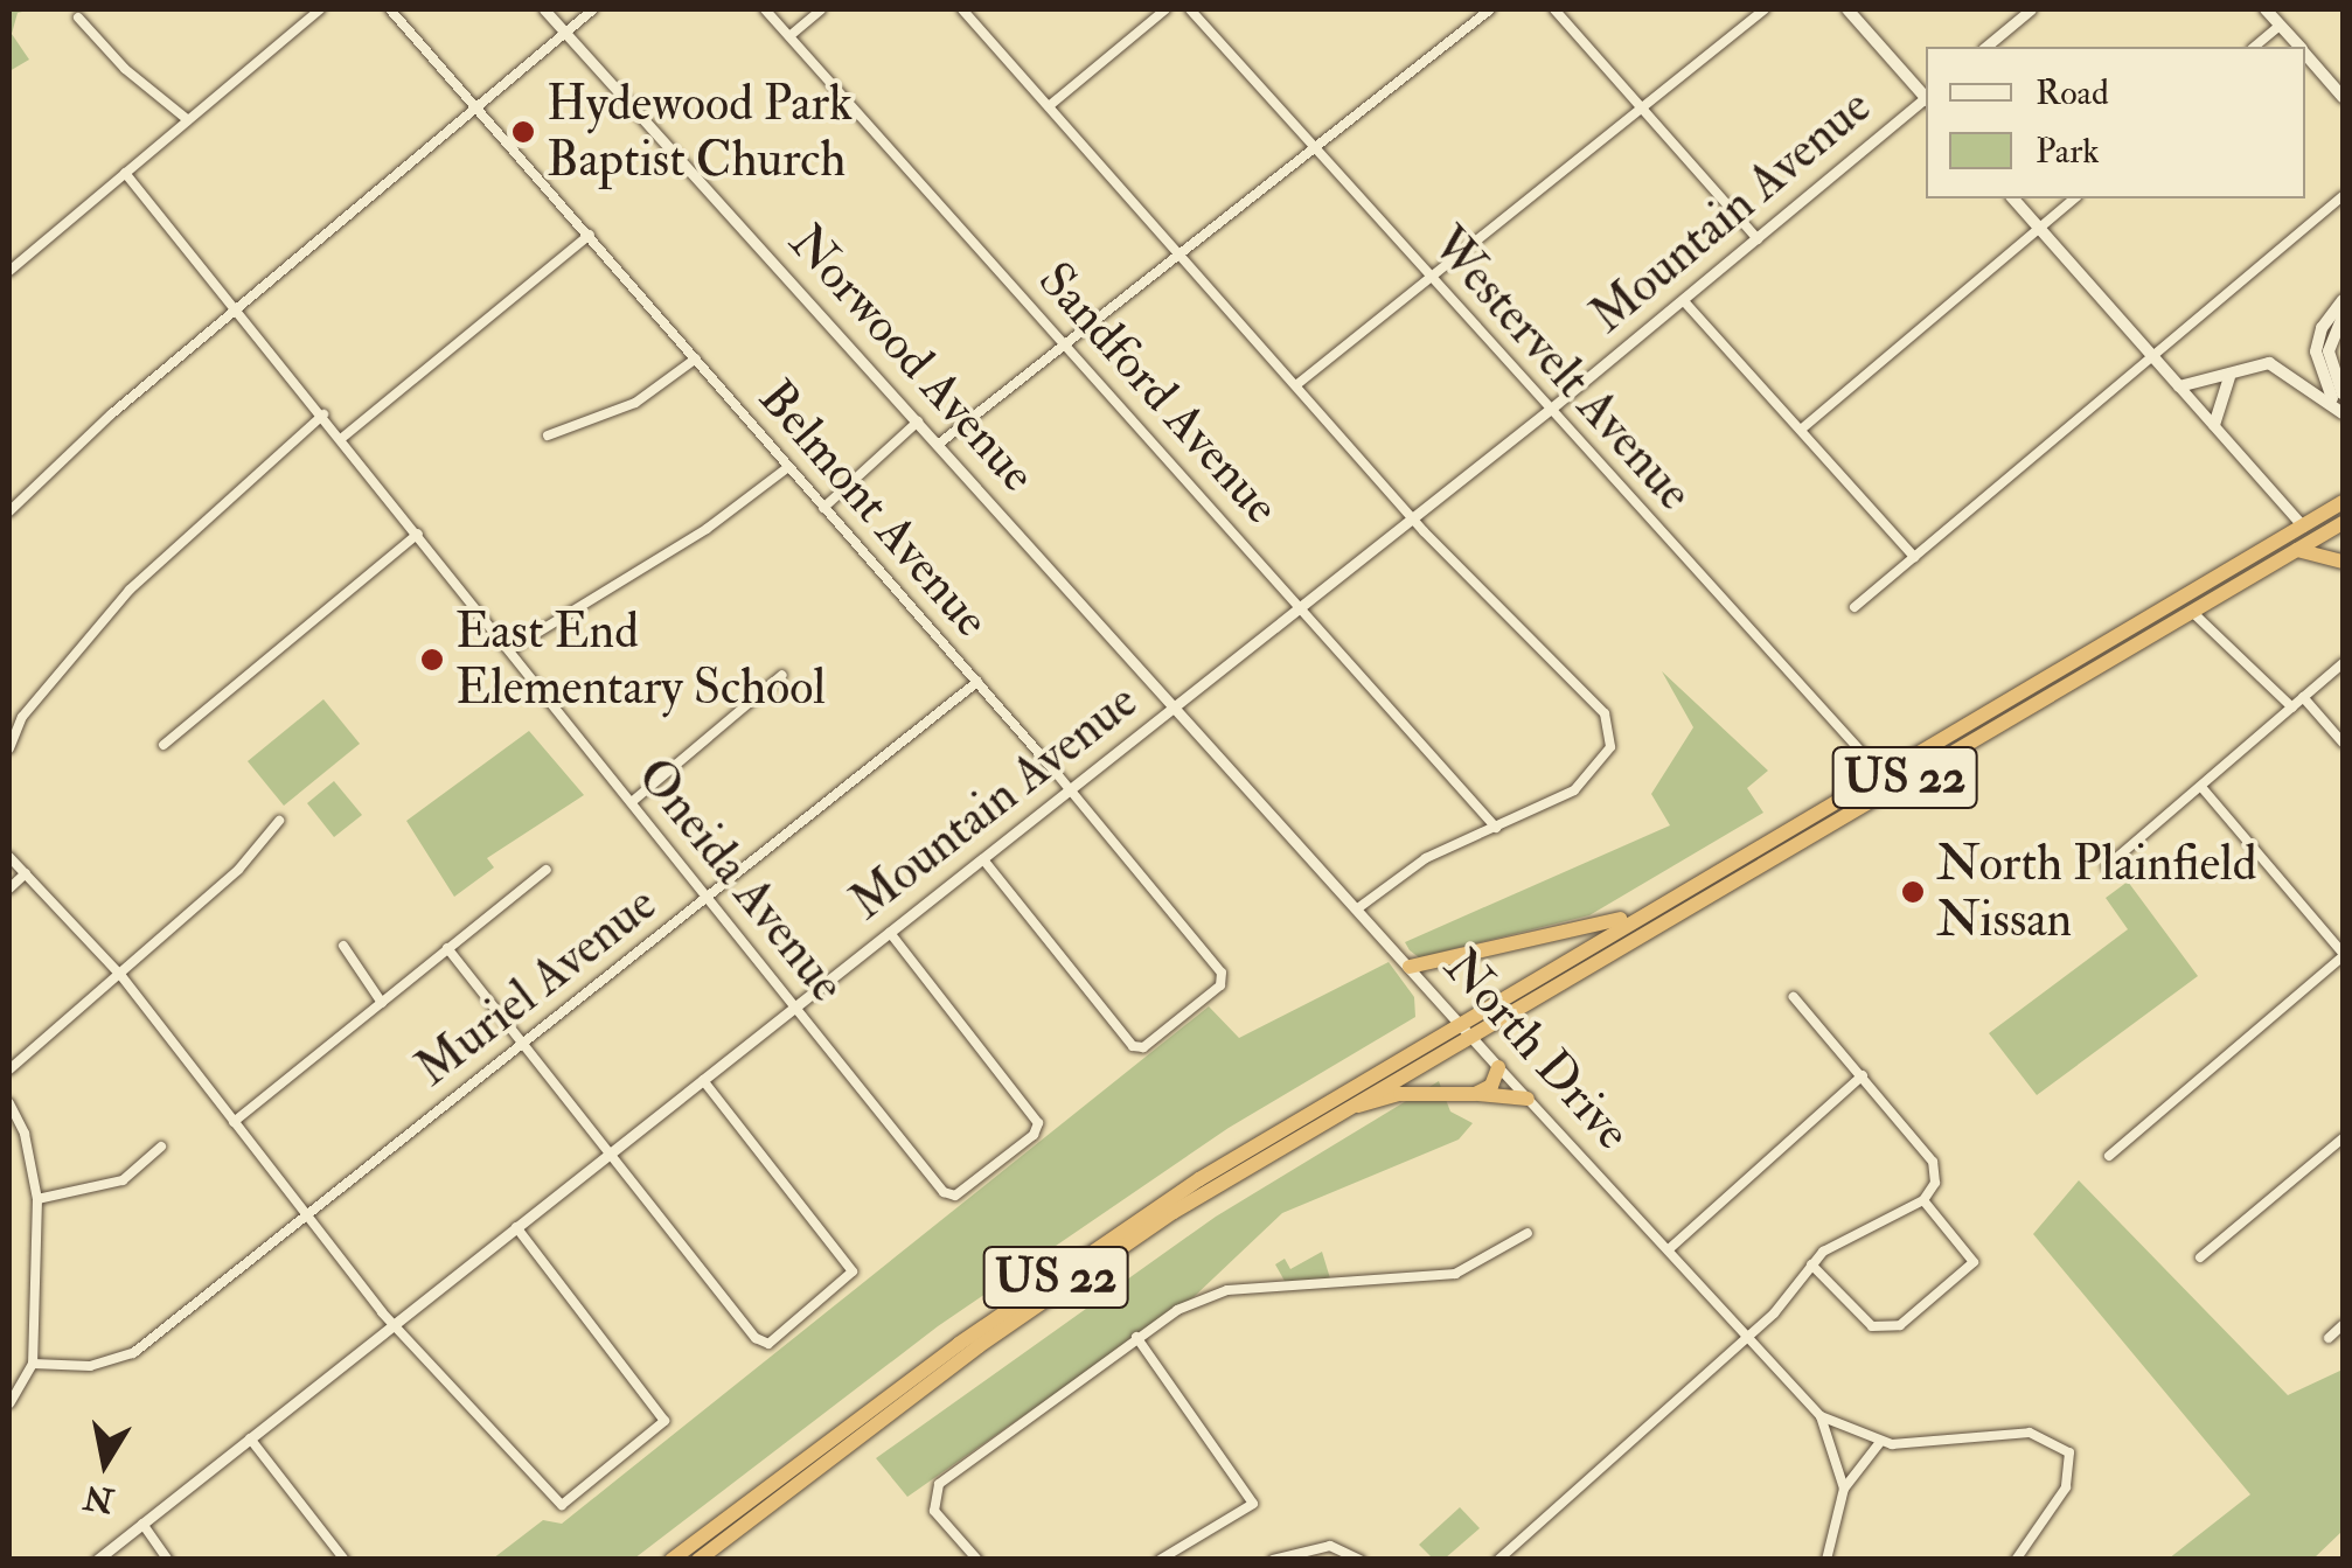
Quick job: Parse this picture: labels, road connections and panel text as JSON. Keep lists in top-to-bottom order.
{
  "streets": {
    "highway": ["US 22"],
    "street": [
      "Mountain Avenue",
      "Norwood Avenue",
      "Westervelt Avenue",
      "Sandford Avenue",
      "Belmont Avenue",
      "Oneida Avenue",
      "Muriel Avenue",
      "North Drive"
    ]
  },
  "crossings": [
    ["Mountain Avenue", "Norwood Avenue"],
    ["Mountain Avenue", "Westervelt Avenue"],
    ["Mountain Avenue", "Sandford Avenue"],
    ["Mountain Avenue", "Belmont Avenue"],
    ["Mountain Avenue", "Oneida Avenue"],
    ["Mountain Avenue", "North Drive"],
    ["Norwood Avenue", "North Drive"],
    ["Westervelt Avenue", "US 22"],
    ["Belmont Avenue", "Muriel Avenue"],
    ["US 22", "North Drive"],
    ["Oneida Avenue", "Muriel Avenue"]
  ],
  "places": ["Hydewood Park Baptist Church", "East End Elementary School", "North Plainfield Nissan"],
  "legend": ["Road", "Park"],
  "north": "bottom"
}
